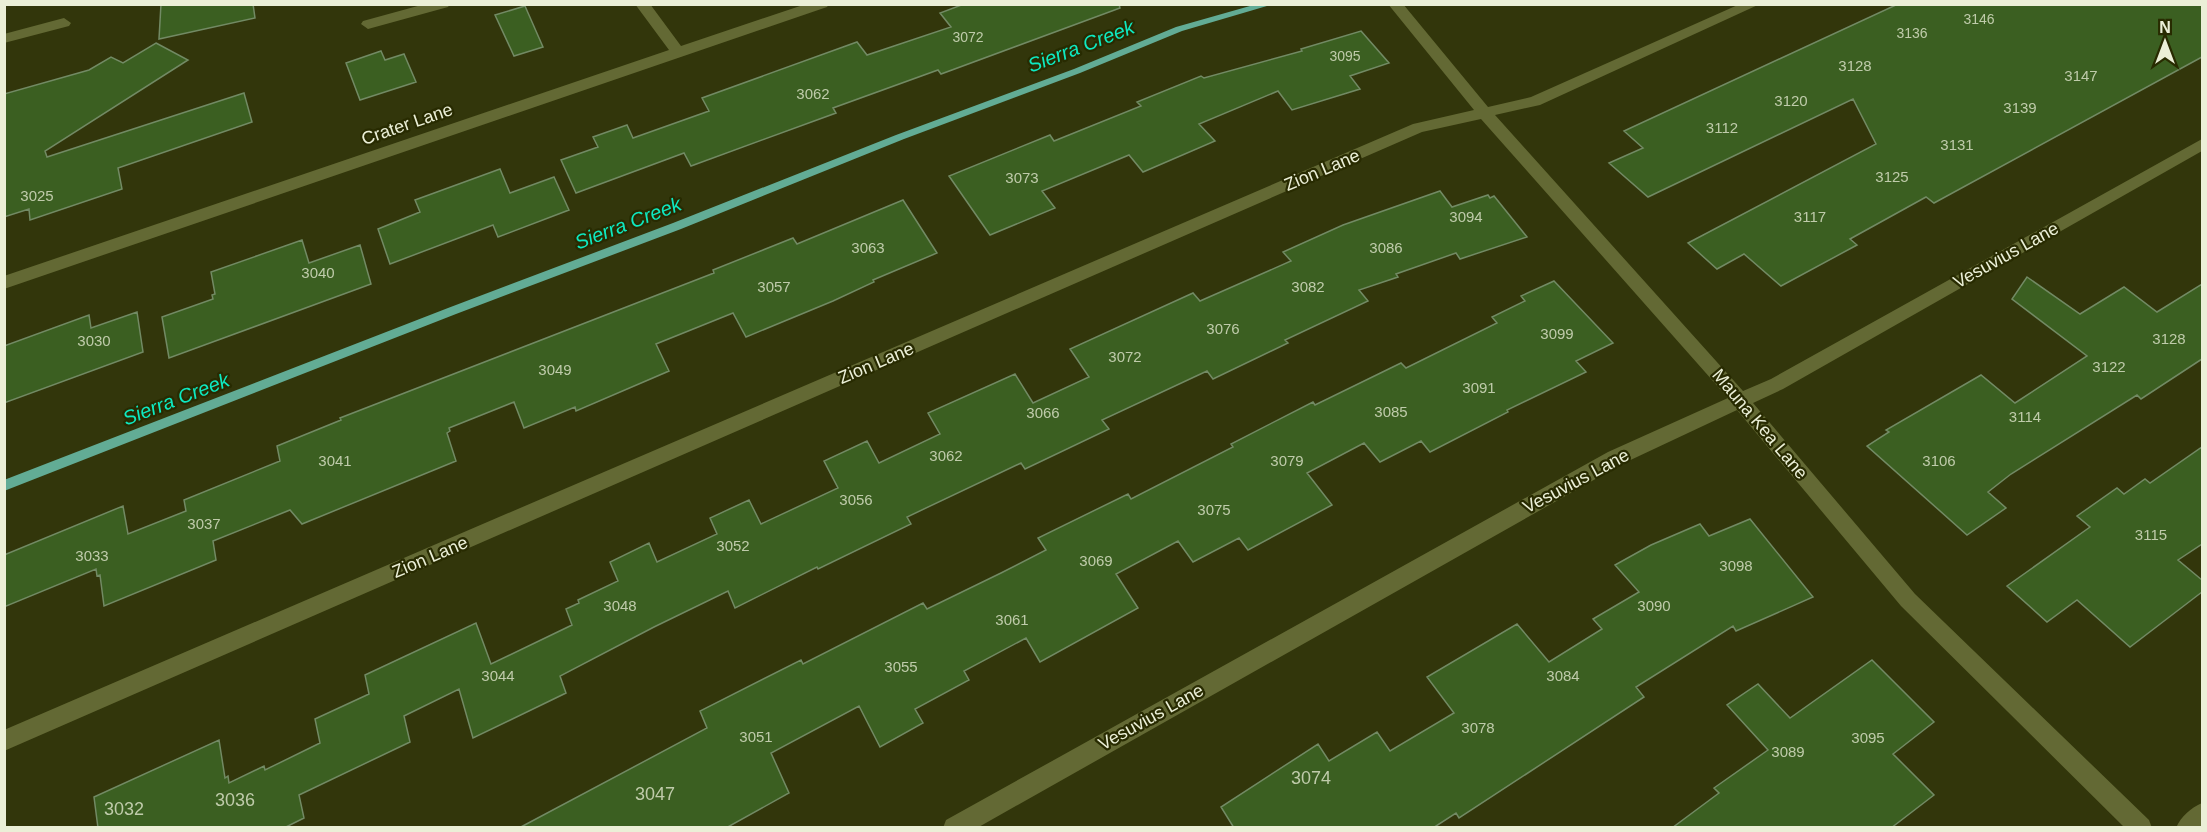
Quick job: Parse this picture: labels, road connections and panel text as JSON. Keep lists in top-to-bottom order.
{
  "streets": {
    "street": [
      "Crater Lane",
      "Zion Lane",
      "Vesuvius Lane",
      "Mauna Kea Lane"
    ]
  },
  "crossings": [
    ["Zion Lane", "Mauna Kea Lane"],
    ["Vesuvius Lane", "Mauna Kea Lane"]
  ],
  "water": ["Sierra Creek"],
  "house_numbers": [
    "3146",
    "3136",
    "3072",
    "3095",
    "3128",
    "3147",
    "3062",
    "3120",
    "3139",
    "3112",
    "3131",
    "3125",
    "3073",
    "3025",
    "3094",
    "3117",
    "3063",
    "3086",
    "3040",
    "3057",
    "3082",
    "3076",
    "3099",
    "3128",
    "3030",
    "3072",
    "3122",
    "3049",
    "3091",
    "3085",
    "3066",
    "3114",
    "3062",
    "3041",
    "3079",
    "3106",
    "3056",
    "3075",
    "3037",
    "3115",
    "3052",
    "3033",
    "3069",
    "3098",
    "3048",
    "3090",
    "3061",
    "3055",
    "3044",
    "3084",
    "3078",
    "3051",
    "3095",
    "3089",
    "3074",
    "3047",
    "3036",
    "3032"
  ],
  "north": "top"
}
